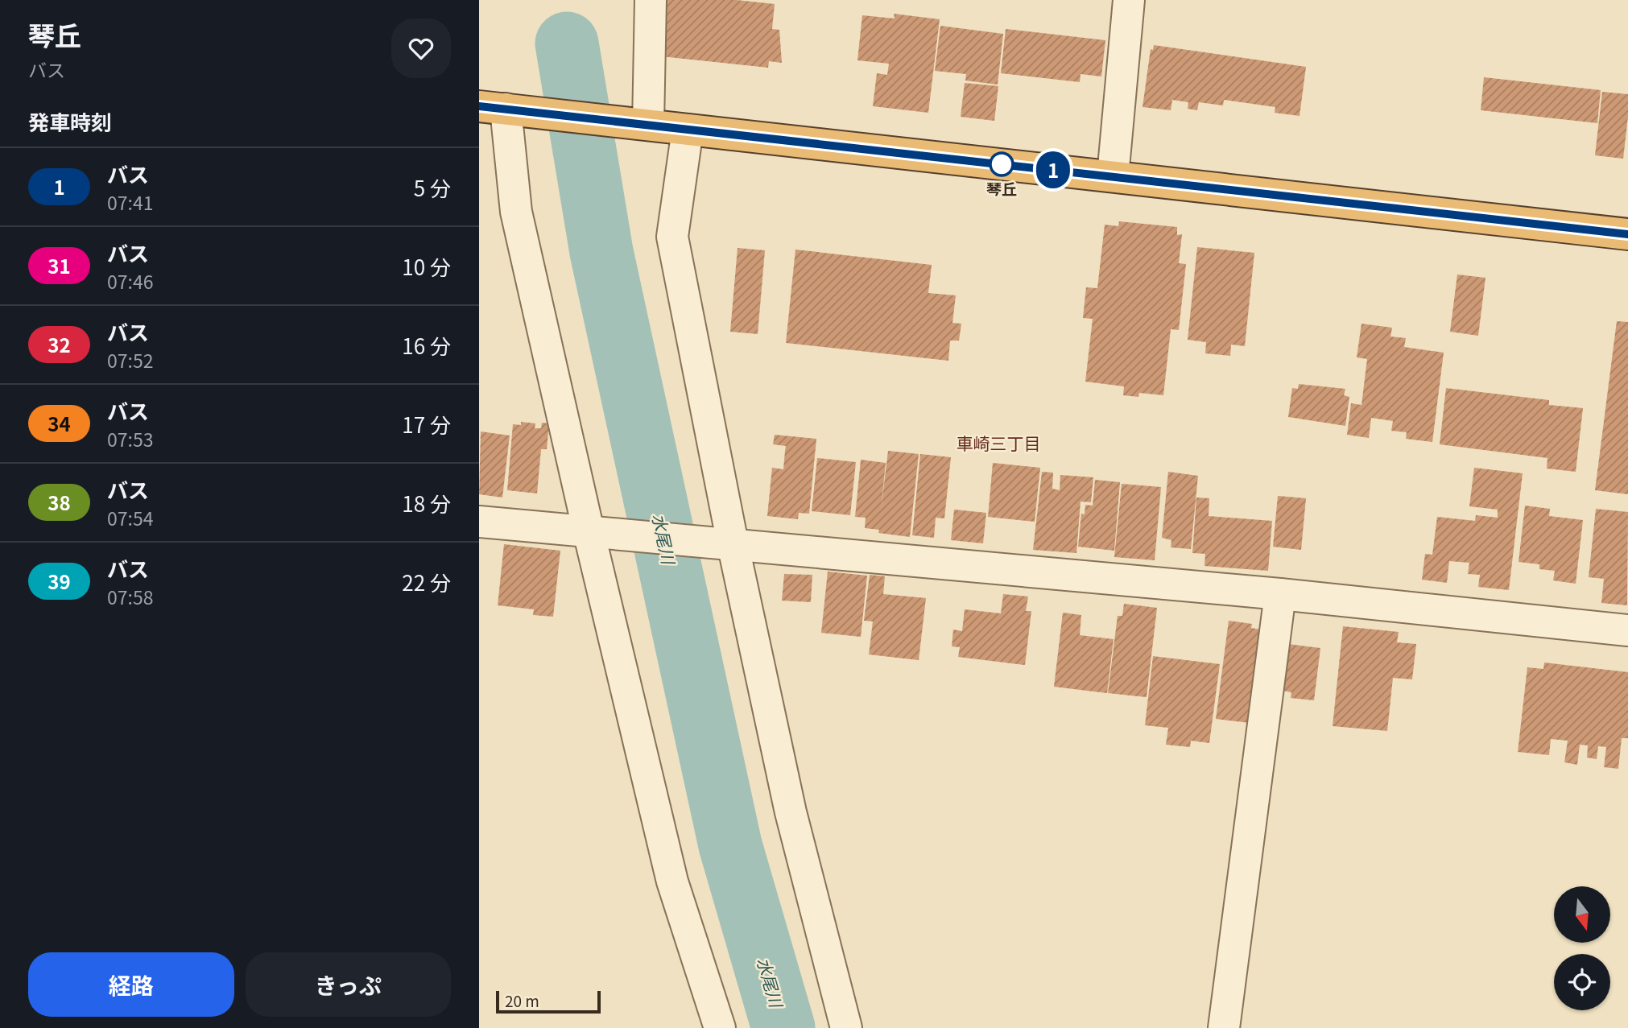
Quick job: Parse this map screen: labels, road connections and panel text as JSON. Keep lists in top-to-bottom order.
{
  "districts": ["車崎三丁目"],
  "water": ["水尾川"],
  "places": ["琴丘"],
  "lines": ["bus line 1"],
  "scale_bar": "20 m",
  "north": "bottom",
  "page": {
    "heading": [
      ["琴丘", "バス"],
      "発車時刻"
    ],
    "on_map": "1",
    "list": [
      {
        "mark": "1",
        "name": "バス",
        "note": "07:41",
        "value": "5 分"
      },
      {
        "mark": "31",
        "name": "バス",
        "note": "07:46",
        "value": "10 分"
      },
      {
        "mark": "32",
        "name": "バス",
        "note": "07:52",
        "value": "16 分"
      },
      {
        "mark": "34",
        "name": "バス",
        "note": "07:53",
        "value": "17 分"
      },
      {
        "mark": "38",
        "name": "バス",
        "note": "07:54",
        "value": "18 分"
      },
      {
        "mark": "39",
        "name": "バス",
        "note": "07:58",
        "value": "22 分"
      }
    ],
    "buttons": ["経路", "きっぷ"],
    "scale": "20 m"
  }
}
